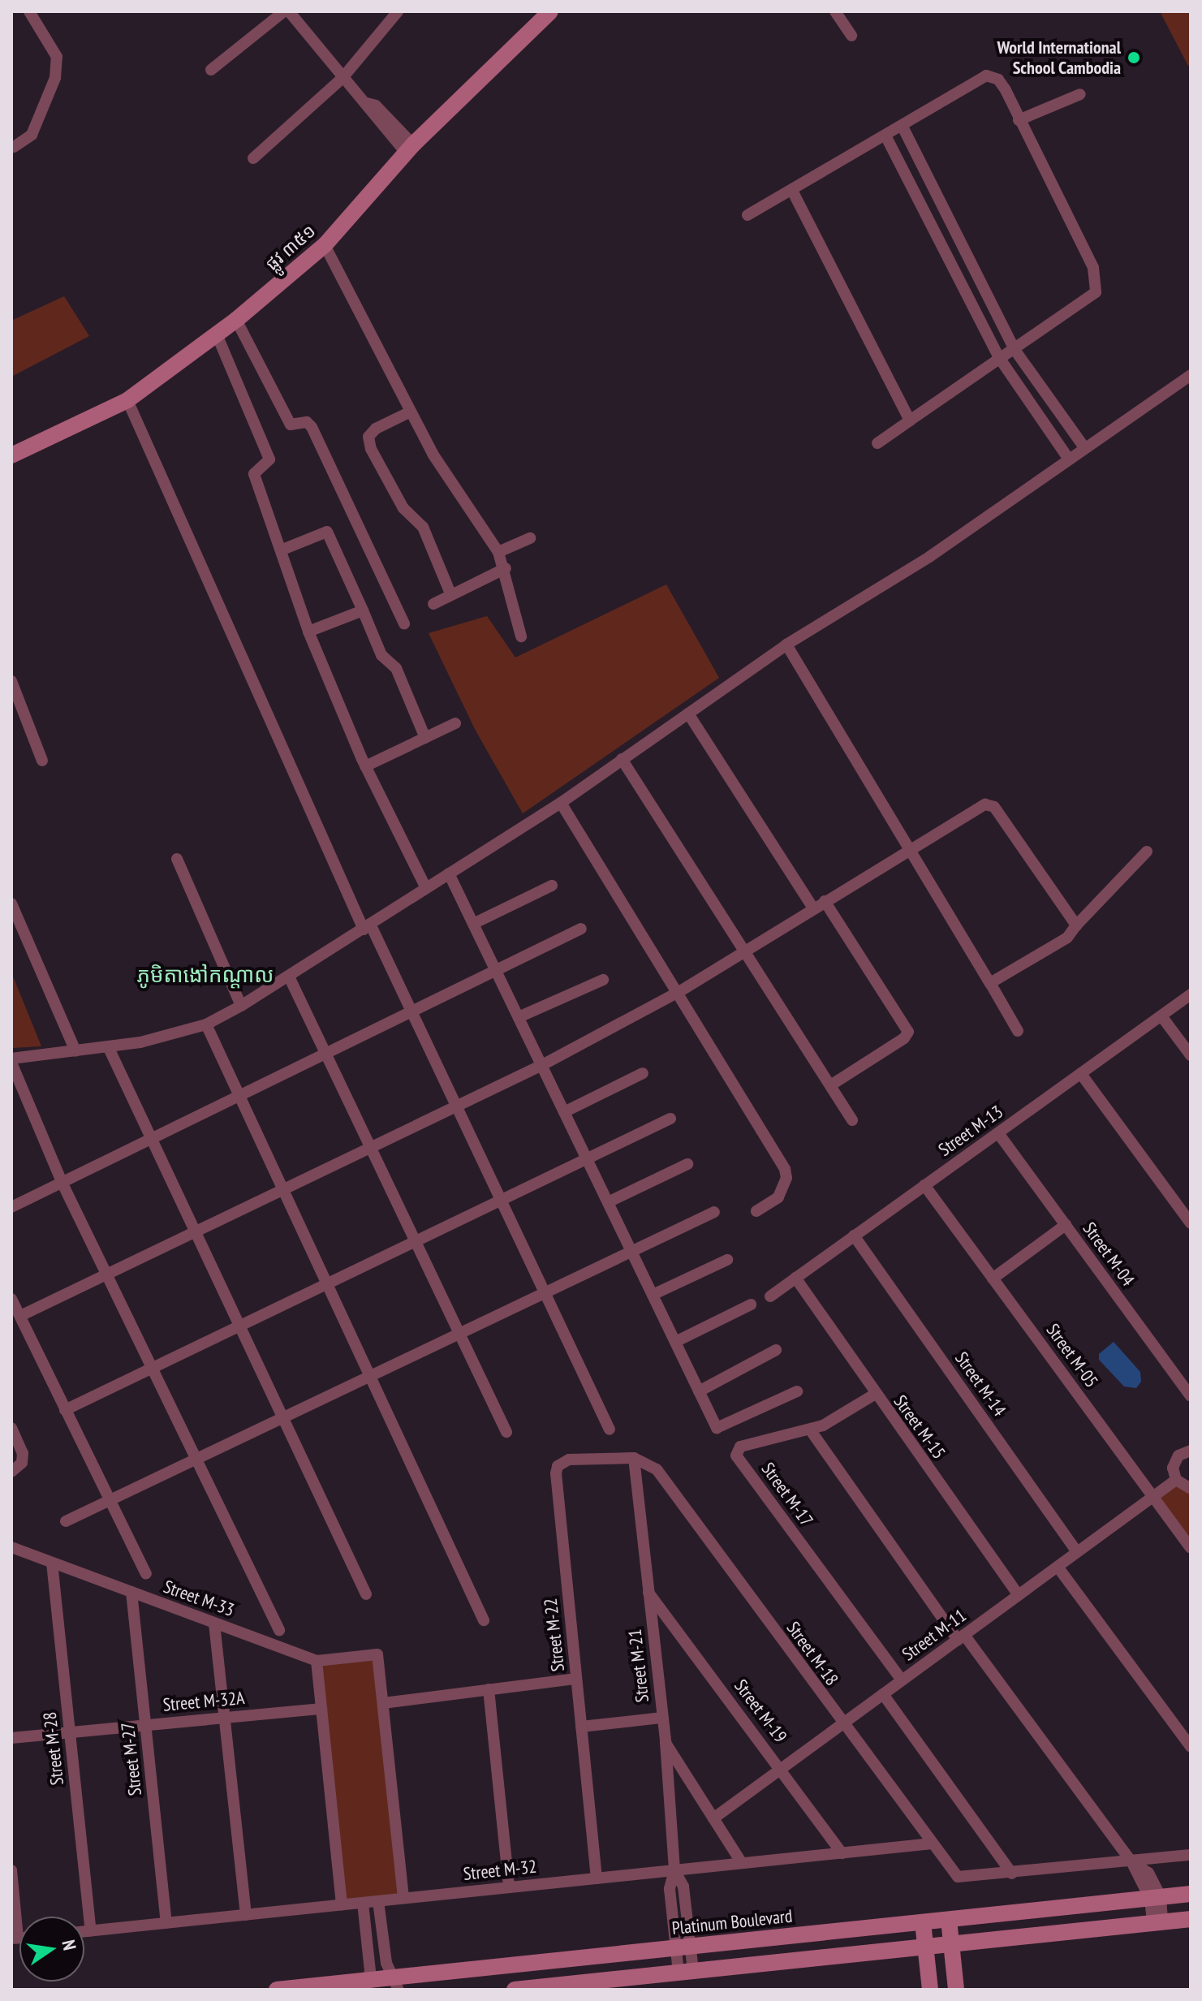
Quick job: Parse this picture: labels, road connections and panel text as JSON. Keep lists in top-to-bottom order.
{
  "streets": {
    "street": [
      "ផ្លូវ ៣៥១",
      "Street M-13",
      "Street M-04",
      "Street M-05",
      "Street M-14",
      "Street M-15",
      "Street M-17",
      "Street M-33",
      "Street M-22",
      "Street M-11",
      "Street M-18",
      "Street M-21",
      "Street M-32A",
      "Street M-19",
      "Street M-28",
      "Street M-27",
      "Street M-32",
      "Platinum Boulevard"
    ]
  },
  "crossings": [
    ["Street M-13", "Street M-04"],
    ["Street M-13", "Street M-05"],
    ["Street M-13", "Street M-14"],
    ["Street M-13", "Street M-15"],
    ["Street M-05", "Street M-11"],
    ["Street M-14", "Street M-11"],
    ["Street M-15", "Street M-17"],
    ["Street M-15", "Street M-11"],
    ["Street M-17", "Street M-11"],
    ["Street M-33", "Street M-28"],
    ["Street M-33", "Street M-27"],
    ["Street M-22", "Street M-18"],
    ["Street M-22", "Street M-21"],
    ["Street M-22", "Street M-32"],
    ["Street M-11", "Street M-18"],
    ["Street M-11", "Street M-19"],
    ["Street M-18", "Street M-21"],
    ["Street M-18", "Street M-32"],
    ["Street M-21", "Street M-19"],
    ["Street M-21", "Street M-32"],
    ["Street M-21", "Platinum Boulevard"],
    ["Street M-32A", "Street M-28"],
    ["Street M-32A", "Street M-27"],
    ["Street M-19", "Street M-32"],
    ["Street M-28", "Street M-32"],
    ["Street M-27", "Street M-32"]
  ],
  "districts": ["ភូមិតាងៅកណ្តាល"],
  "places": ["World International School Cambodia"],
  "north": "right"
}
